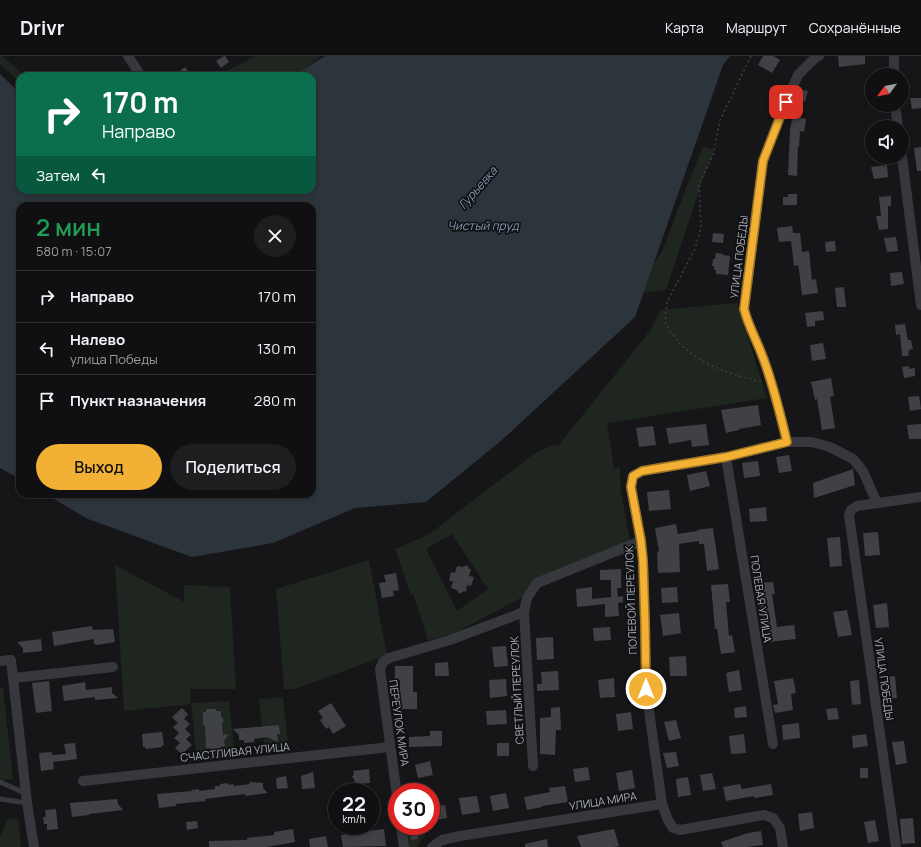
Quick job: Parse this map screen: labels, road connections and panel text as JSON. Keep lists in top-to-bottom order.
{
  "streets": {
    "street": [
      "УЛИЦА ПОБЕДЫ",
      "ПОЛЕВАЯ УЛИЦА",
      "ПОЛЕВОЙ ПЕРЕУЛОК",
      "СВЕТЛЫЙ ПЕРЕУЛОК",
      "ПЕРЕУЛОК МИРА",
      "СЧАСТЛИВАЯ УЛИЦА",
      "УЛИЦА МИРА"
    ]
  },
  "crossings": [
    ["ПОЛЕВАЯ УЛИЦА", "ПОЛЕВОЙ ПЕРЕУЛОК"],
    ["ПОЛЕВОЙ ПЕРЕУЛОК", "УЛИЦА МИРА"],
    ["СВЕТЛЫЙ ПЕРЕУЛОК", "ПЕРЕУЛОК МИРА"],
    ["ПЕРЕУЛОК МИРА", "СЧАСТЛИВАЯ УЛИЦА"]
  ],
  "water": ["Гурьевка", "Чистый пруд"],
  "north": "bottom left",
  "page": {
    "header": "Drivr",
    "nav": ["Карта", "Маршрут", "Сохранённые"],
    "turn": ["170 m", "Направо"],
    "then": "Затем",
    "heading": ["2 мин", "580 m · 15:07"],
    "list": [
      {
        "name": "Направо",
        "value": "170 m"
      },
      {
        "name": "Налево",
        "note": "улица Победы",
        "value": "130 m"
      },
      {
        "name": "Пункт назначения",
        "value": "280 m"
      }
    ],
    "buttons": ["Выход", "Поделиться"],
    "speed": "22 km/h",
    "limit": "30"
  }
}
